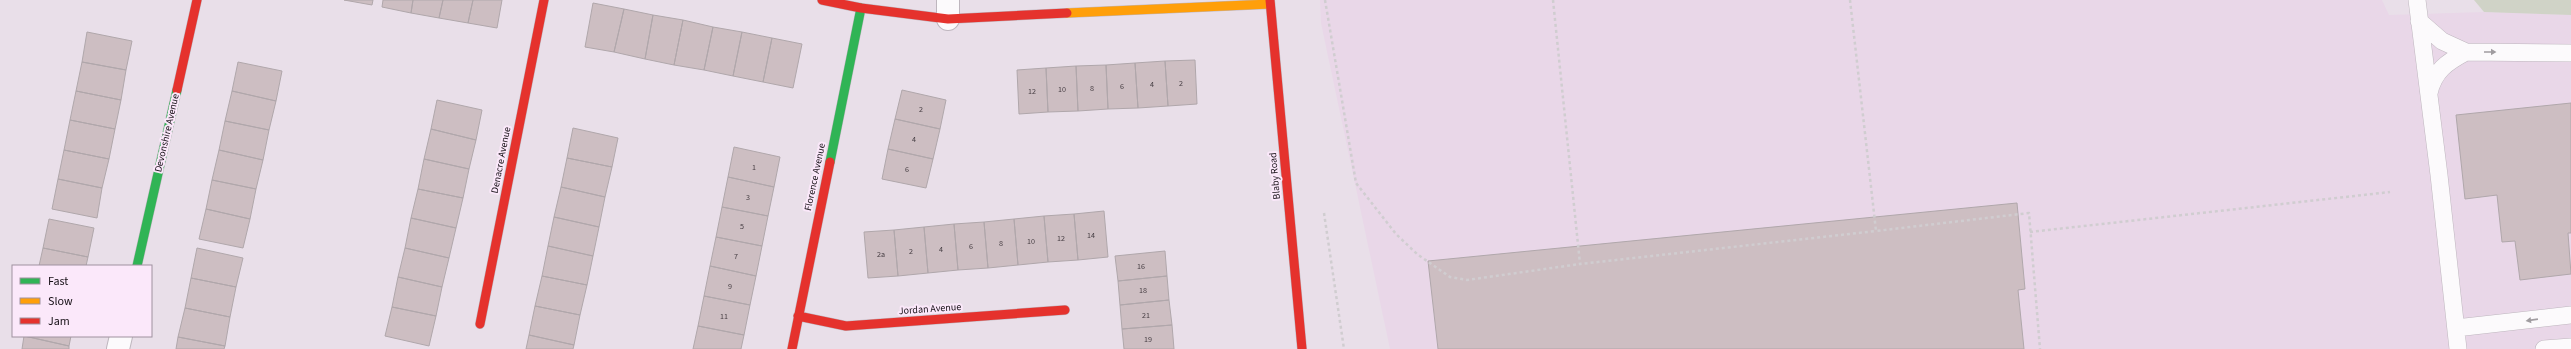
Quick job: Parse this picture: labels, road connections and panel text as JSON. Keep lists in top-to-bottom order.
{
  "streets": {
    "street": [
      "Devonshire Avenue",
      "Denacre Avenue",
      "Blaby Road",
      "Florence Avenue",
      "Jordan Avenue"
    ]
  },
  "crossings": [
    ["Florence Avenue", "Jordan Avenue"]
  ],
  "house_numbers": [
    "2",
    "4",
    "6",
    "8",
    "10",
    "12",
    "2",
    "4",
    "1",
    "6",
    "3",
    "5",
    "14",
    "12",
    "10",
    "8",
    "6",
    "4",
    "2",
    "2a",
    "7",
    "16",
    "9",
    "18",
    "21",
    "11",
    "19"
  ],
  "legend": ["Fast", "Slow", "Jam"]
}
